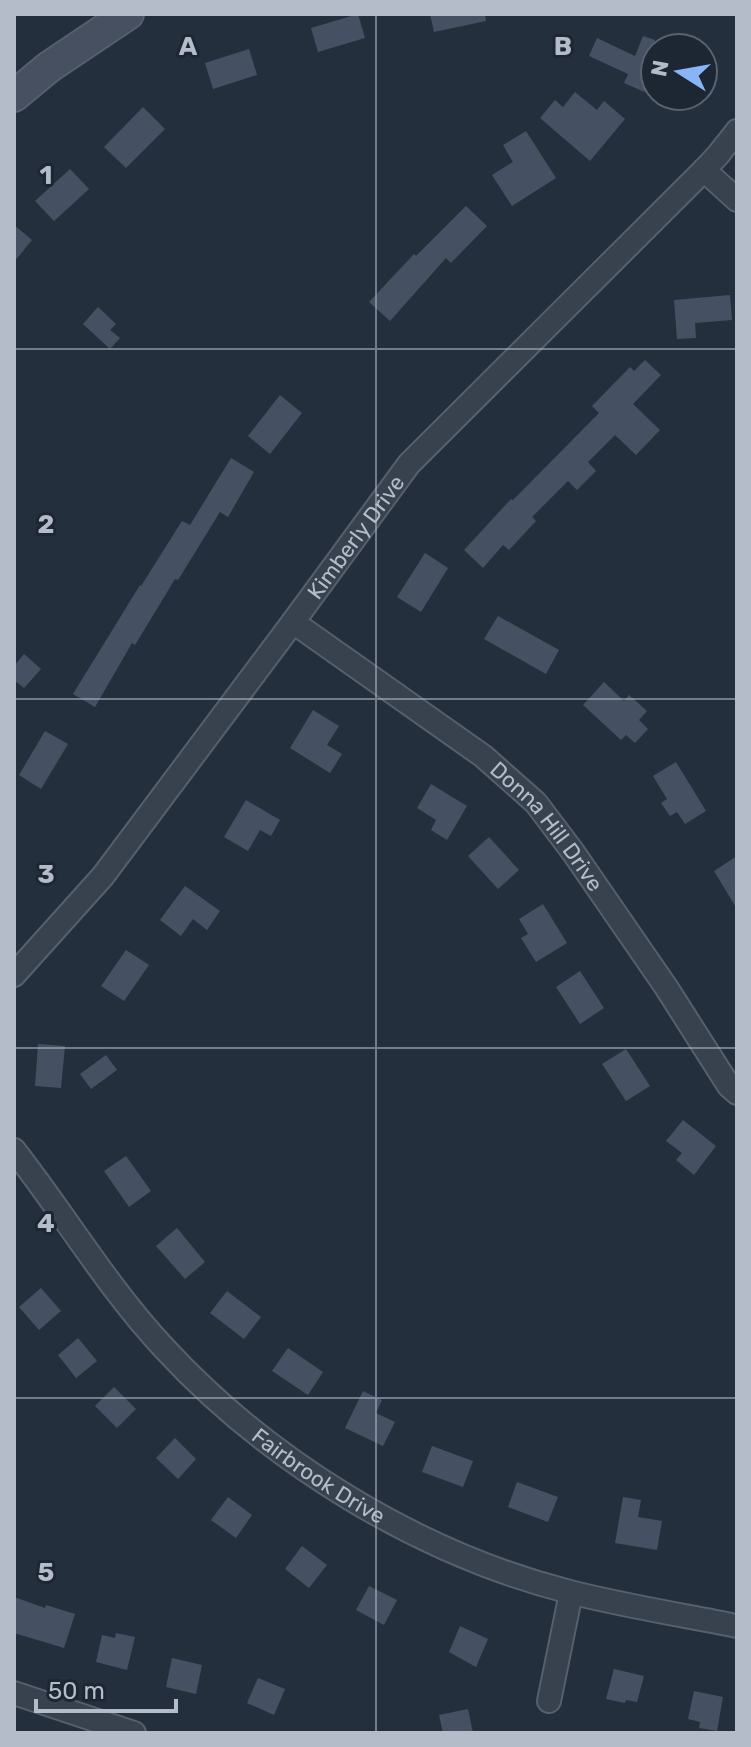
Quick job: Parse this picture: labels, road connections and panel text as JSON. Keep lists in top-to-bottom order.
{
  "streets": {
    "street": ["Kimberly Drive", "Donna Hill Drive", "Fairbrook Drive"]
  },
  "crossings": [
    ["Kimberly Drive", "Donna Hill Drive"]
  ],
  "scale_bar": "50 m",
  "north": "left",
  "grid": {
    "columns": ["A", "B"],
    "rows": [
      "1",
      "2",
      "3",
      "4",
      "5"
    ]
  }
}
